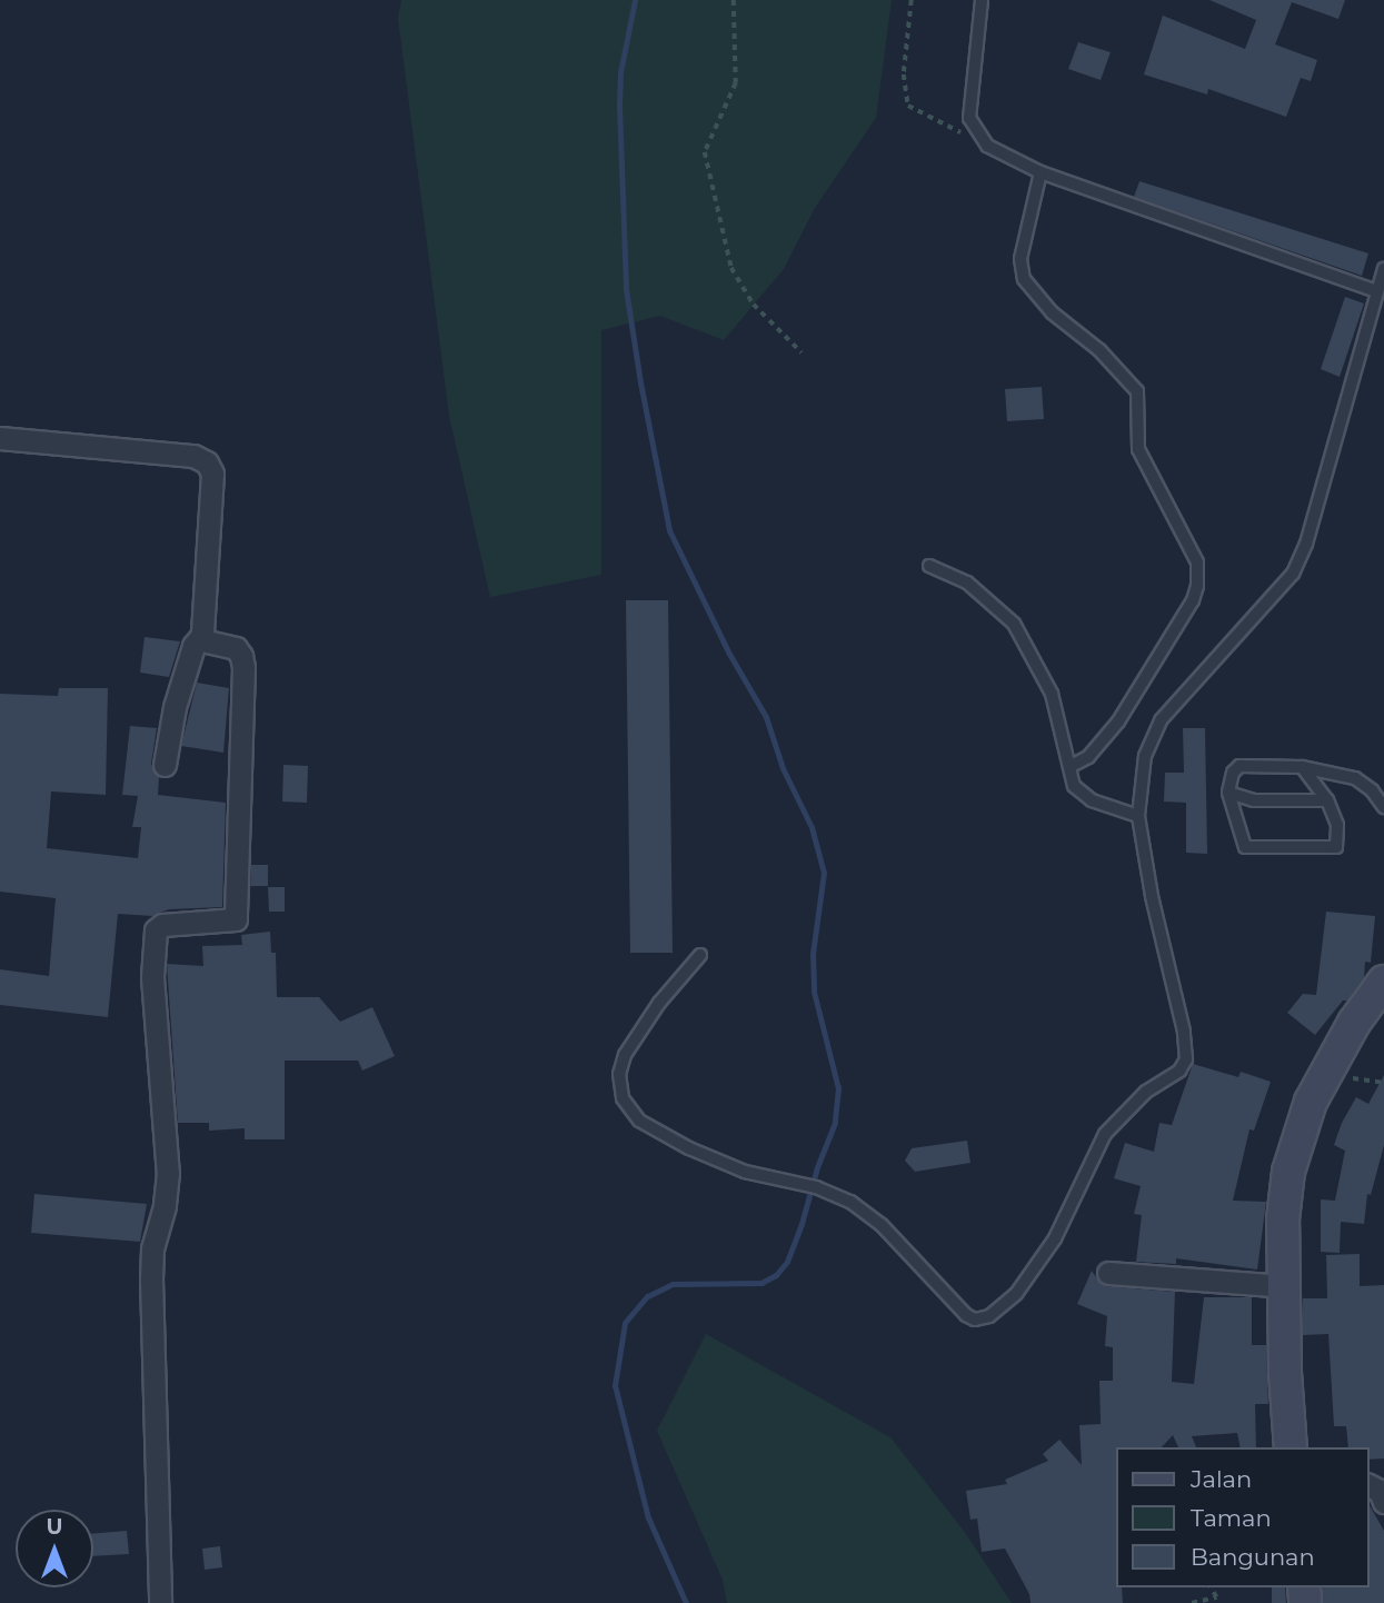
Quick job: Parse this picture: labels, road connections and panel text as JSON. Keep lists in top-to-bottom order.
{
  "legend": ["Jalan", "Taman", "Bangunan"],
  "north": "top"
}
